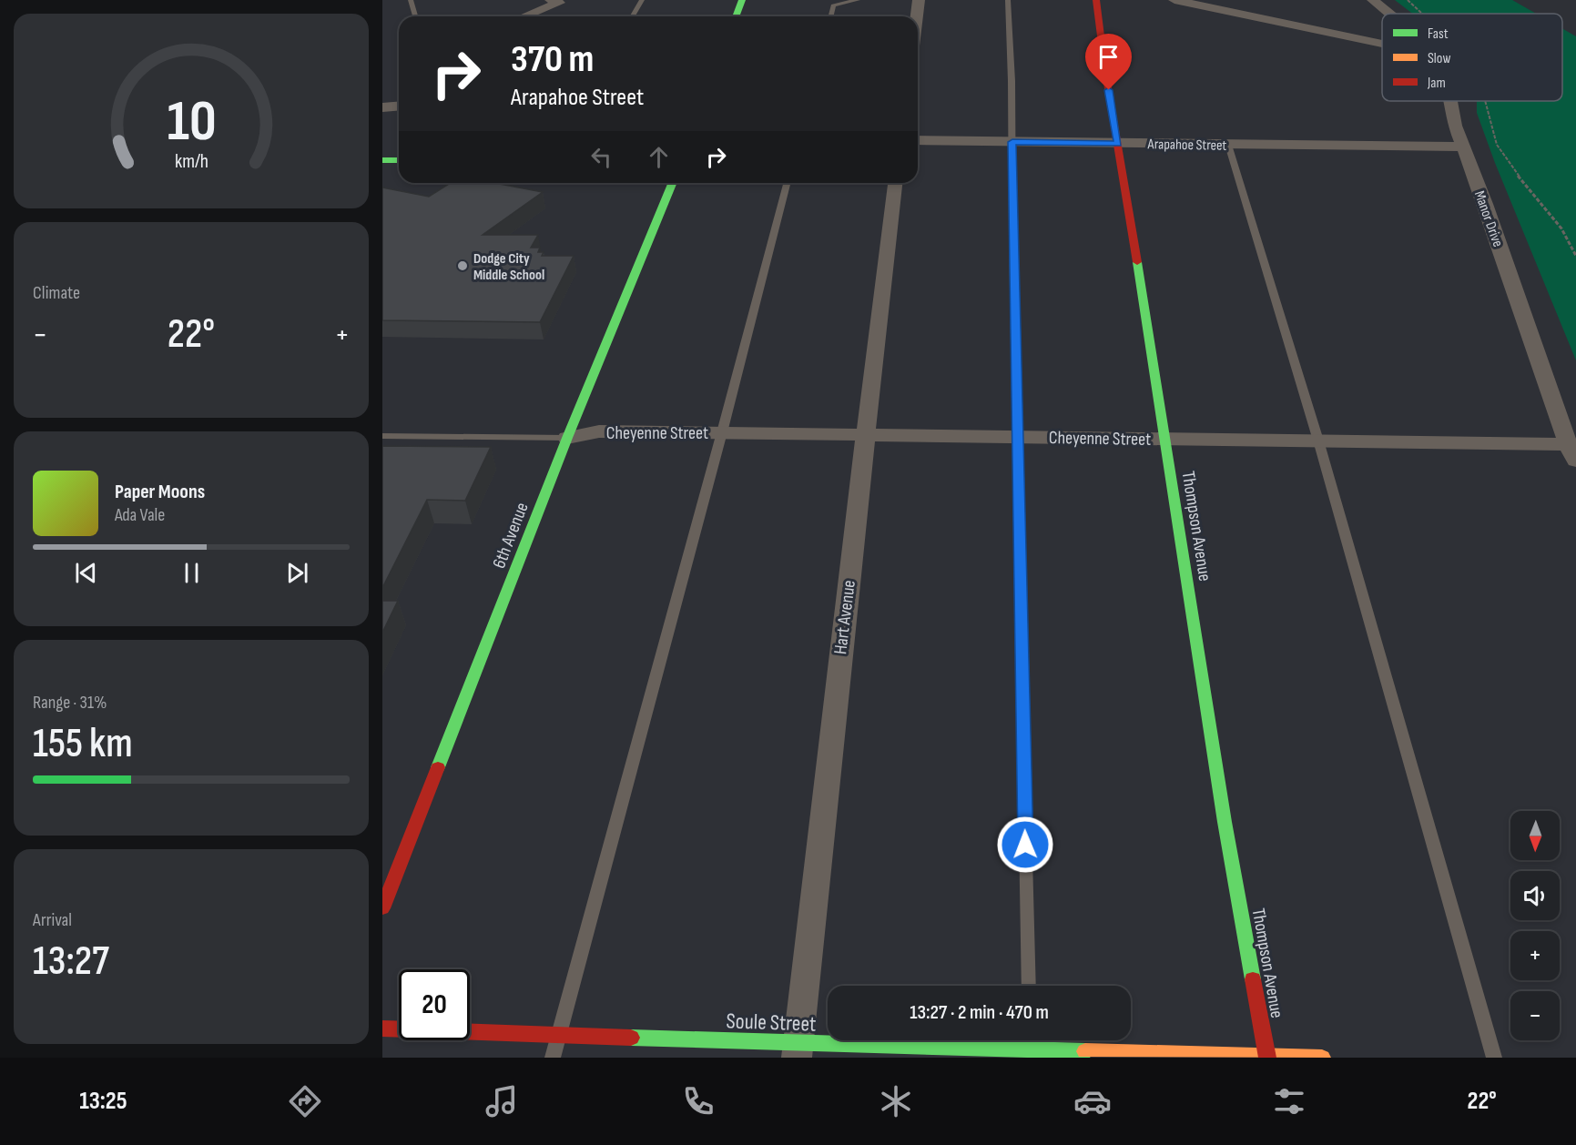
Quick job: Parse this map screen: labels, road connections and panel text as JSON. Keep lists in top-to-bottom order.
{
  "streets": {
    "street": [
      "Arapahoe Street",
      "Manor Drive",
      "Cheyenne Street",
      "Thompson Avenue",
      "6th Avenue",
      "Hart Avenue",
      "Soule Street"
    ]
  },
  "crossings": [
    ["Arapahoe Street", "Manor Drive"],
    ["Arapahoe Street", "Thompson Avenue"],
    ["Manor Drive", "Cheyenne Street"],
    ["Cheyenne Street", "Thompson Avenue"],
    ["Cheyenne Street", "6th Avenue"],
    ["Cheyenne Street", "Hart Avenue"],
    ["Thompson Avenue", "Soule Street"],
    ["Hart Avenue", "Soule Street"]
  ],
  "places": ["Dodge City Middle School"],
  "legend": ["Fast", "Slow", "Jam"],
  "north": "bottom",
  "page": {
    "turn": ["370 m", "Arapahoe Street"],
    "tile": [
      "Climate",
      ["Range · 31%", "155 km"],
      ["Arrival", "13:27"]
    ],
    "heat": ["−", "22°", "+"],
    "song": ["Paper Moons", "Ada Vale"],
    "map_buttons": ["+", "−"],
    "limit": "20",
    "trip": "13:27 · 2 min · 470 m",
    "tabs": ["13:25", "22°"],
    "gauge": ["10", "km/h"]
  }
}
